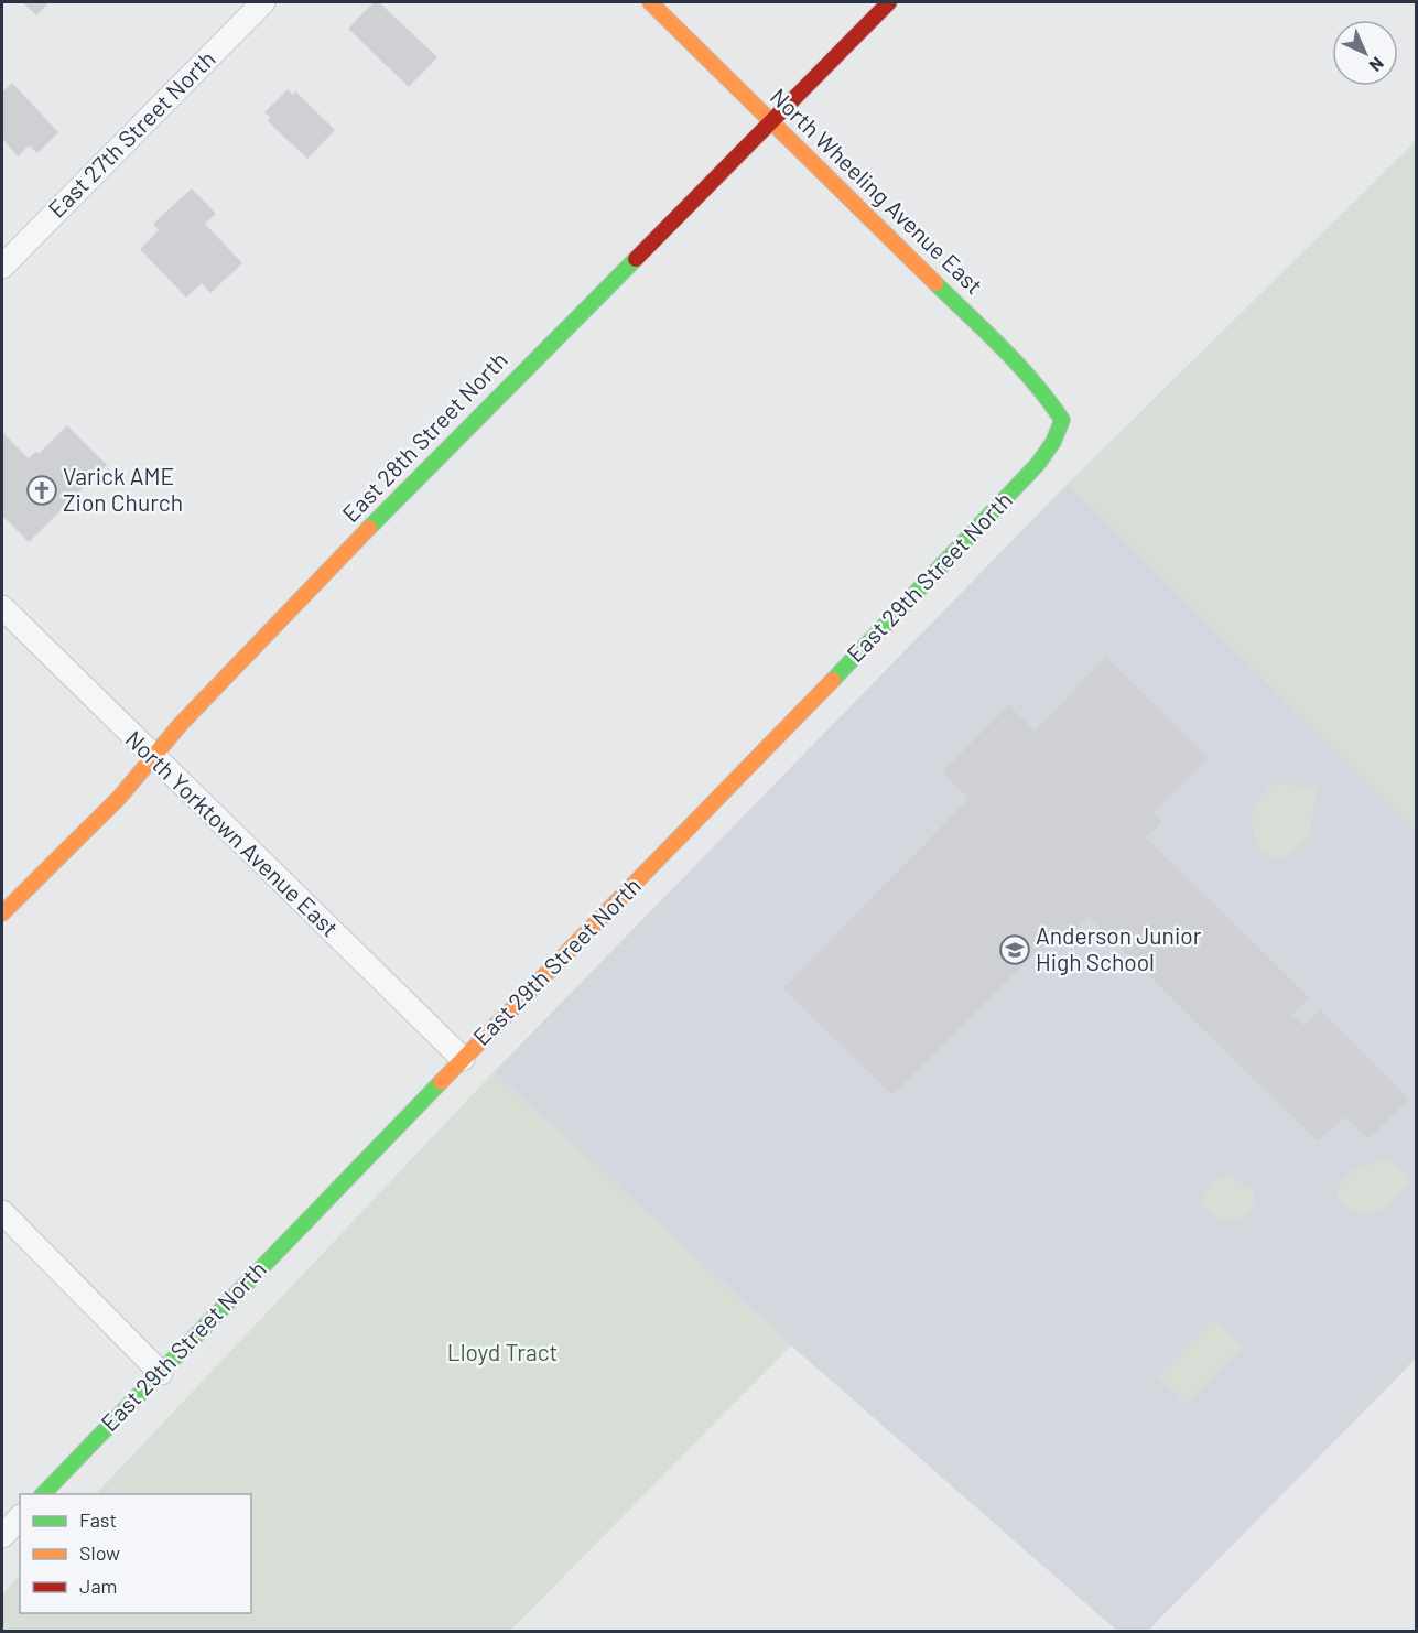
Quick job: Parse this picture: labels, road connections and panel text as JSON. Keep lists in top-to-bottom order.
{
  "streets": {
    "street": [
      "East 27th Street North",
      "North Wheeling Avenue East",
      "East 28th Street North",
      "East 29th Street North",
      "North Yorktown Avenue East"
    ]
  },
  "crossings": [
    ["North Wheeling Avenue East", "East 28th Street North"],
    ["North Wheeling Avenue East", "East 29th Street North"],
    ["East 28th Street North", "North Yorktown Avenue East"],
    ["East 29th Street North", "North Yorktown Avenue East"]
  ],
  "parks": ["Lloyd Tract"],
  "places": {
    "church": ["Varick AME Zion Church"],
    "school or university": ["Anderson Junior High School"]
  },
  "legend": ["Fast", "Slow", "Jam"],
  "north": "bottom right"
}
